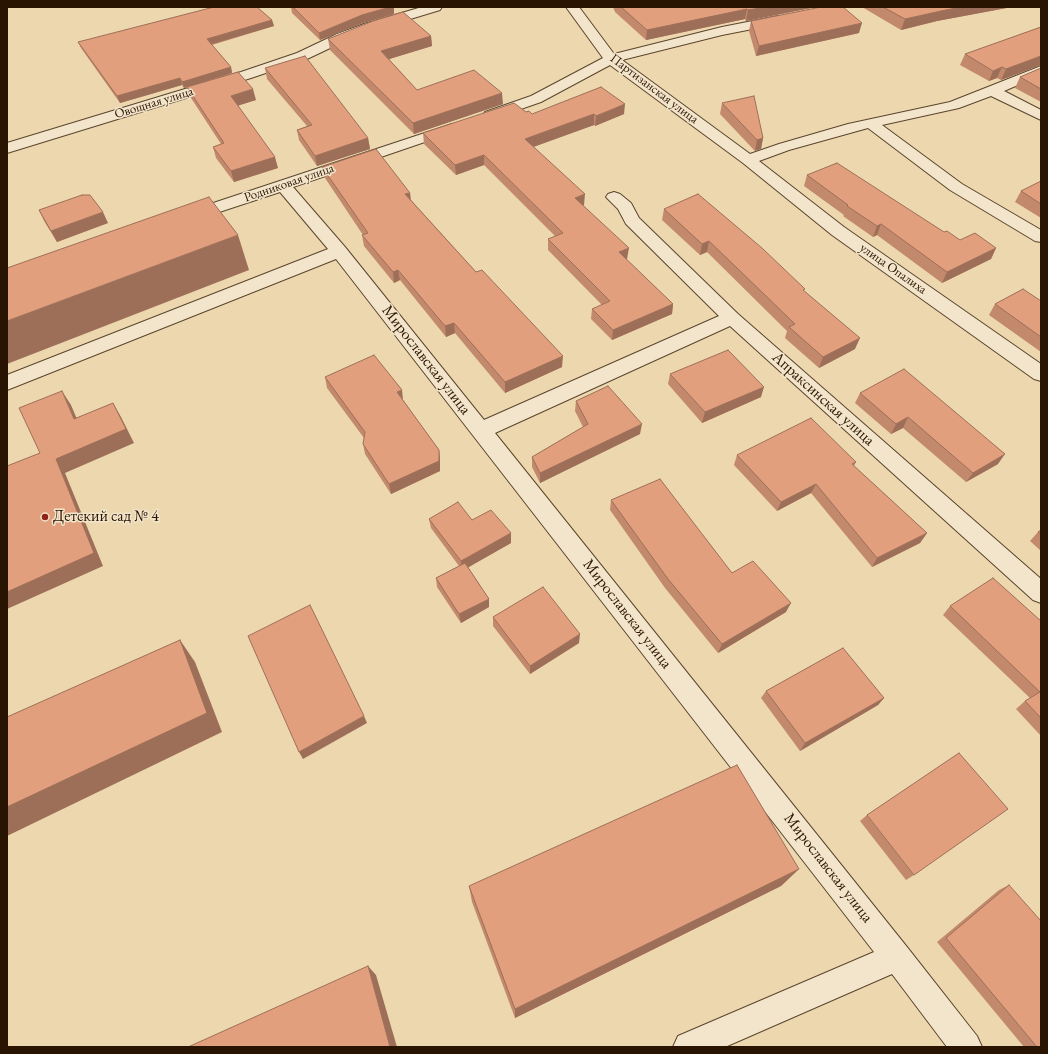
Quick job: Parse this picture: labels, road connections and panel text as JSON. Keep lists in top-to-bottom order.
{
  "streets": {
    "street": [
      "Партизанская улица",
      "Овощная улица",
      "Родниковая улица",
      "улица Опалиха",
      "Мирославская улица",
      "Апраксинская улица"
    ]
  },
  "crossings": [
    ["Партизанская улица", "Родниковая улица"],
    ["Партизанская улица", "улица Опалиха"],
    ["Родниковая улица", "Мирославская улица"]
  ],
  "places": ["Детский сад № 4"]
}
